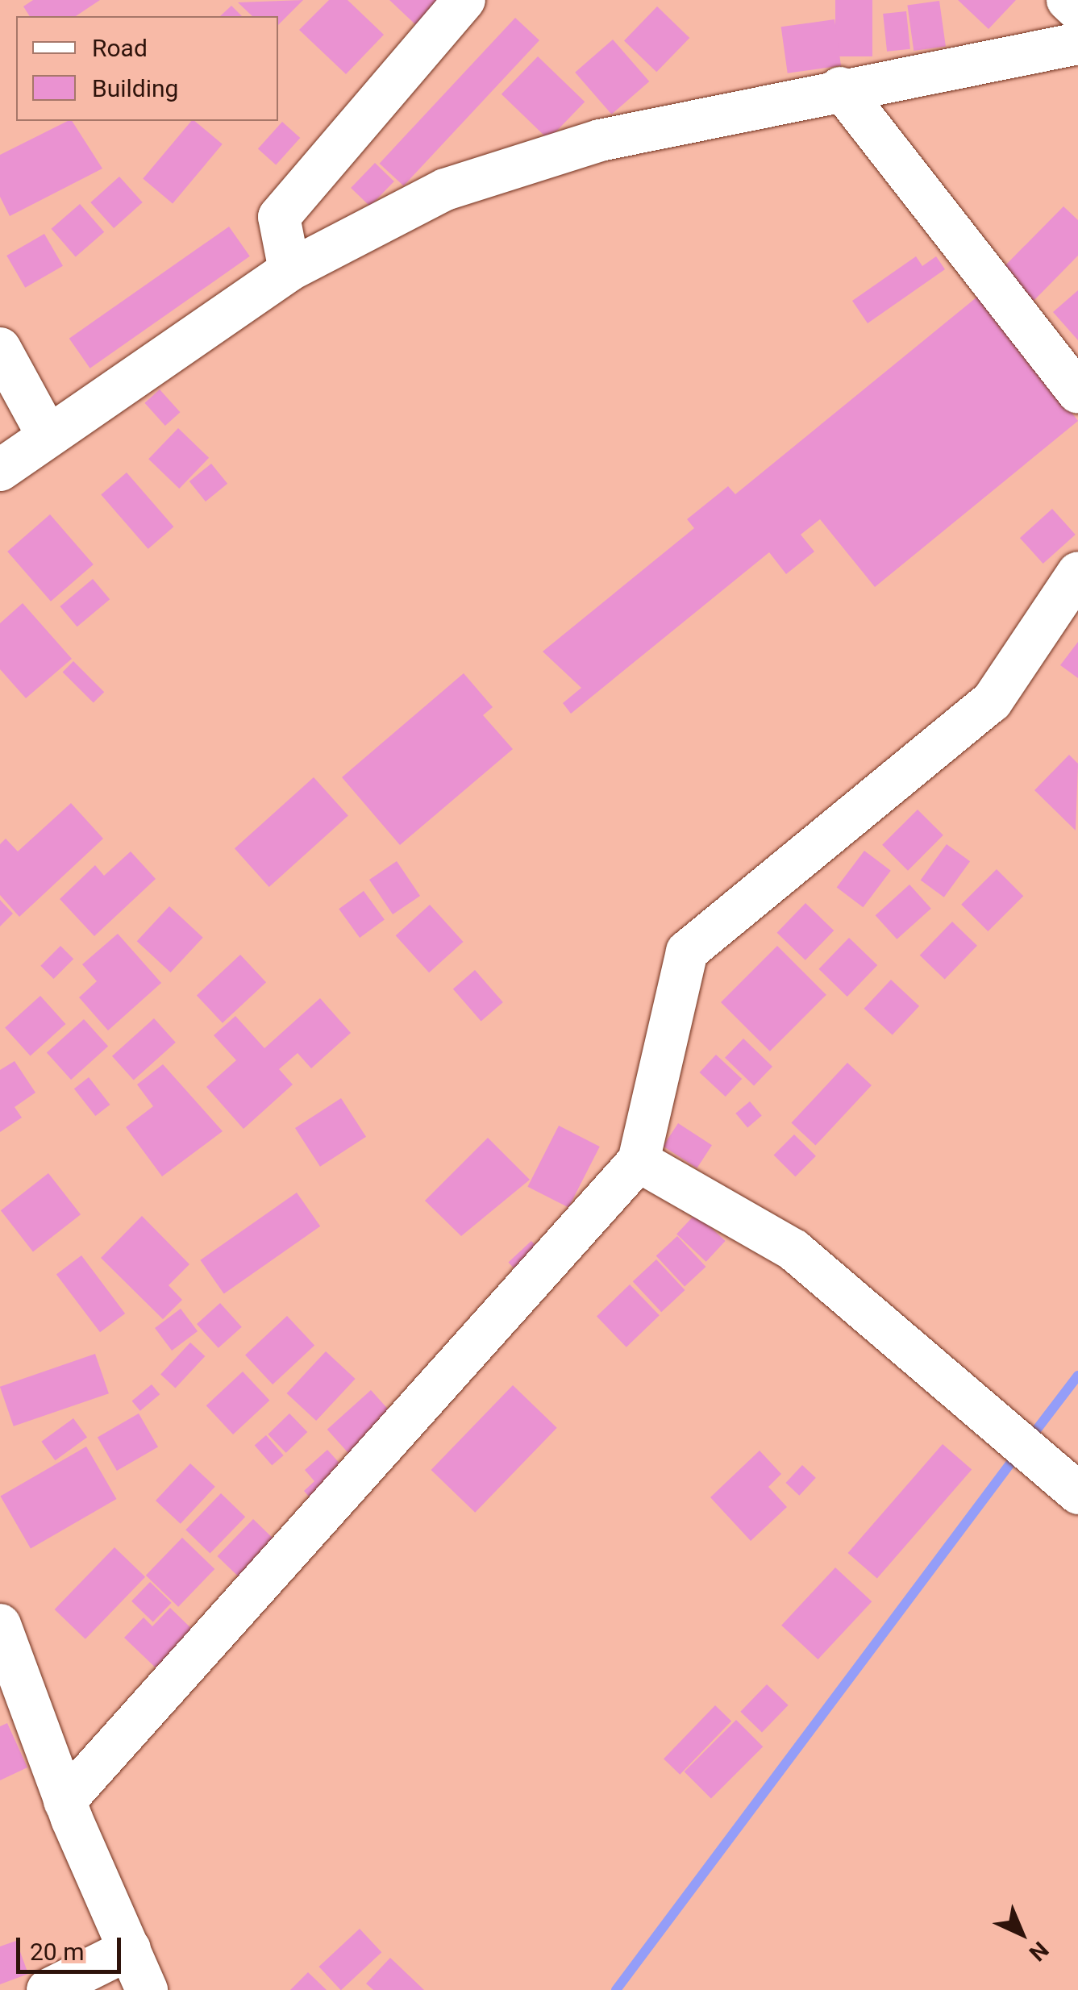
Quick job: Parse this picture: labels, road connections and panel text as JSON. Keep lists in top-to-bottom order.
{
  "legend": ["Road", "Building"],
  "scale_bar": "20 m",
  "north": "bottom right"
}
